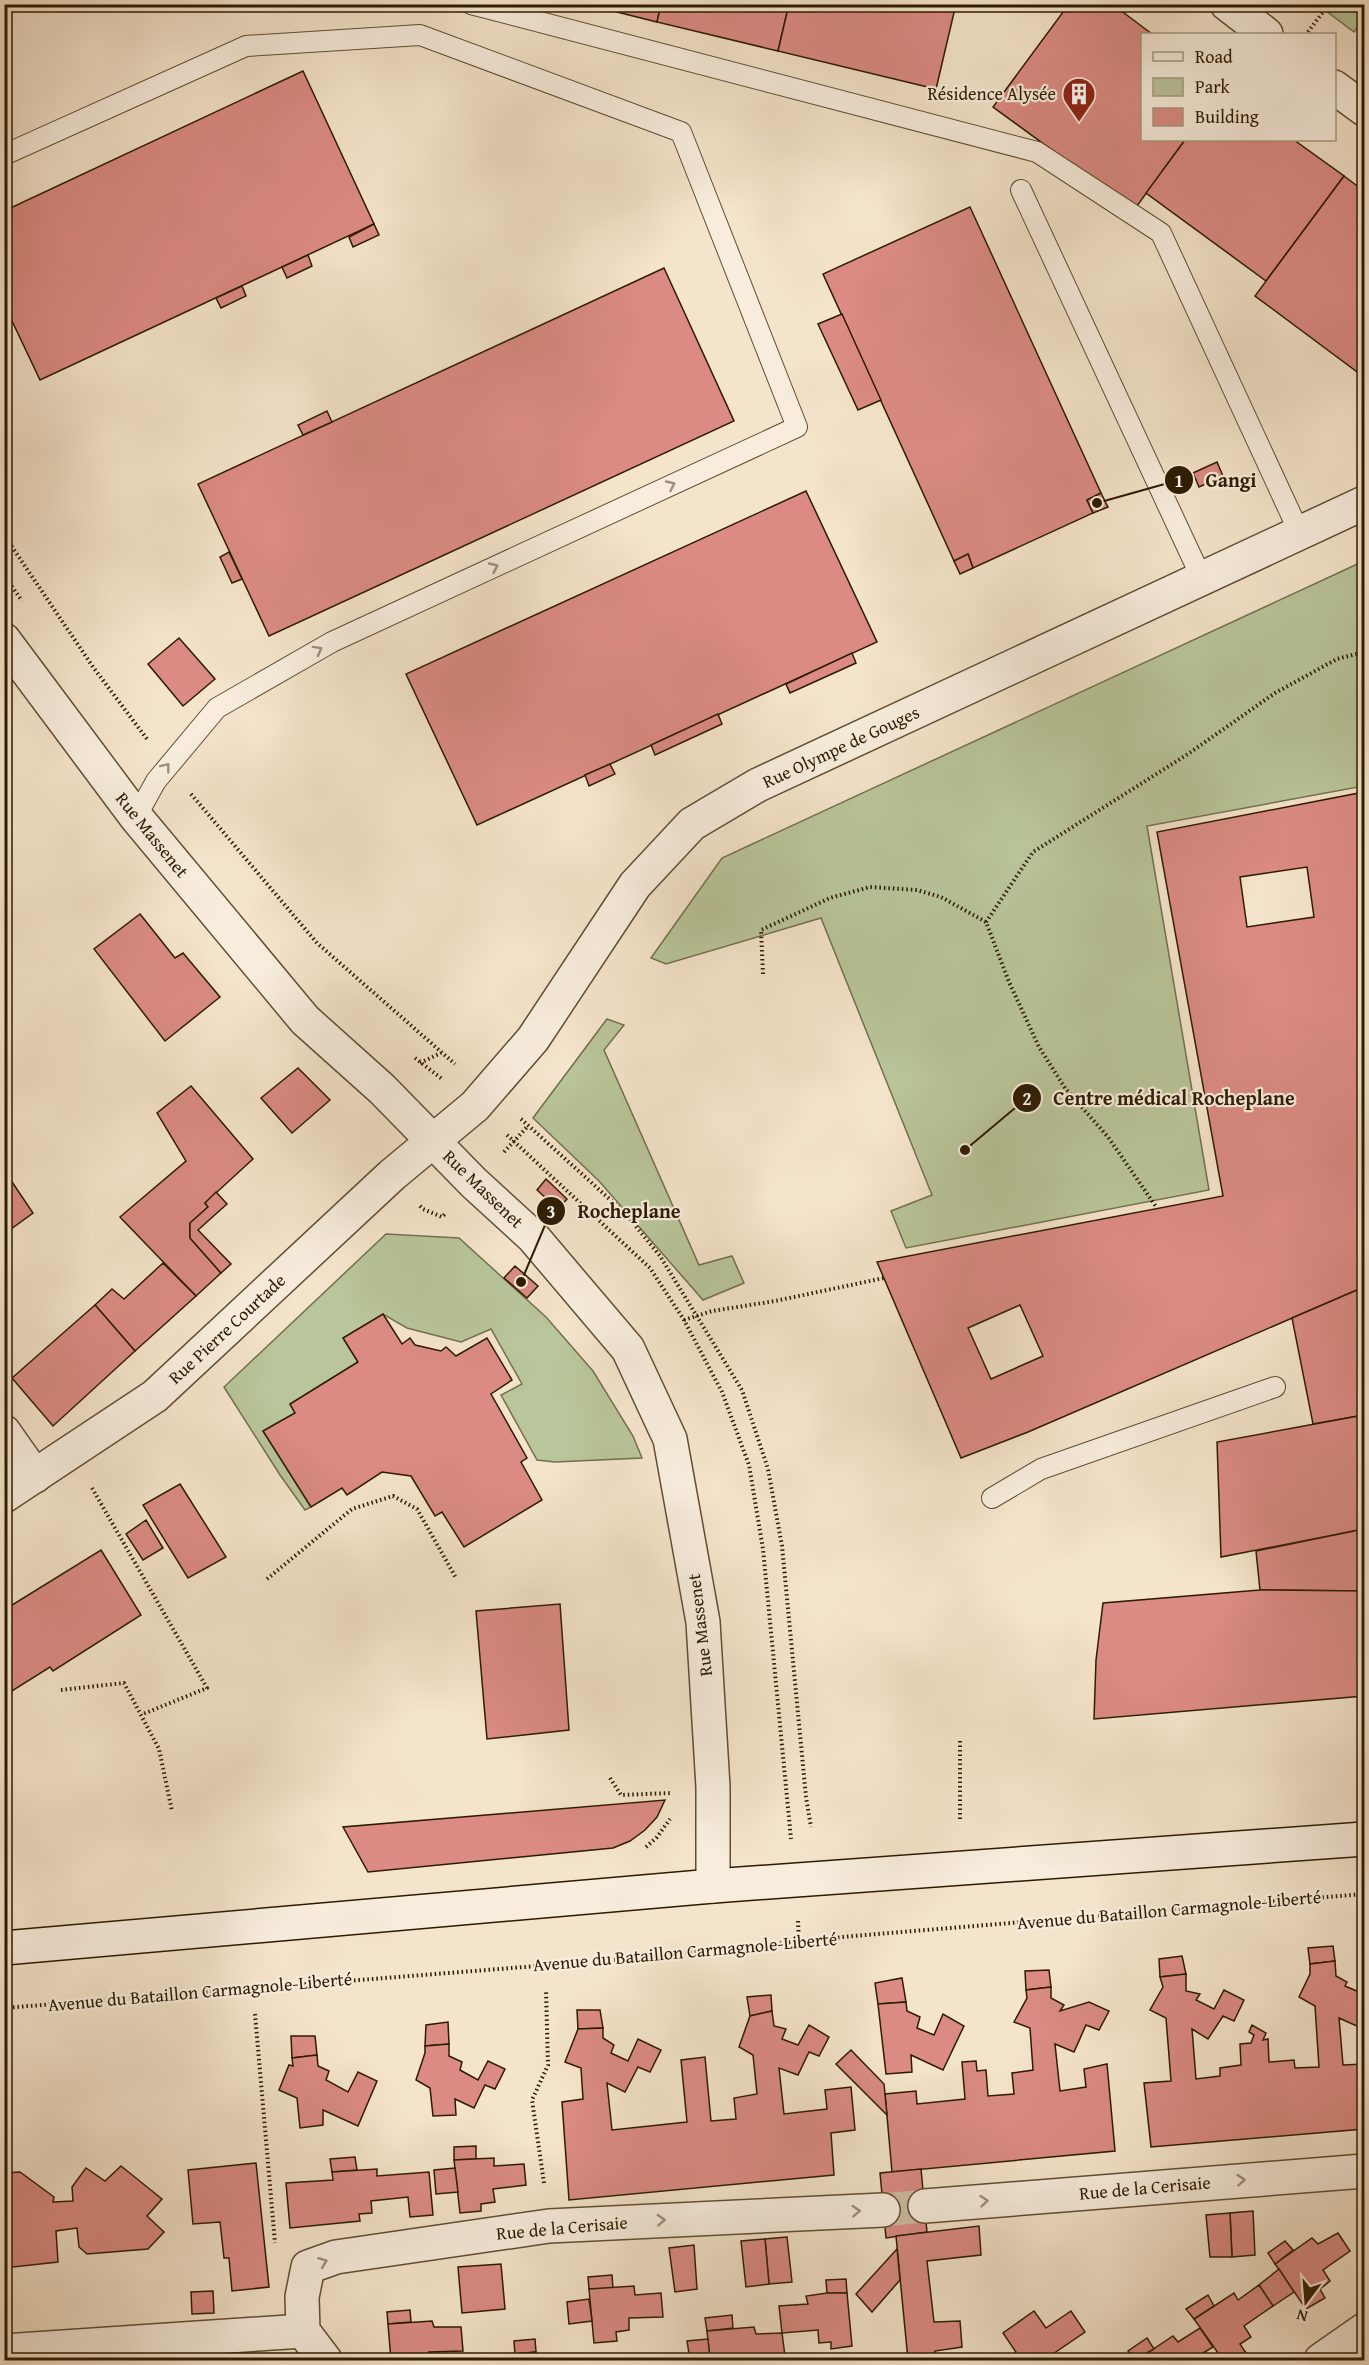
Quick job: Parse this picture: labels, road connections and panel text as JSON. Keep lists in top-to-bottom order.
{
  "streets": {
    "street": [
      "Rue Olympe de Gouges",
      "Rue Massenet",
      "Rue Pierre Courtade",
      "Rue de la Cerisaie"
    ],
    "path": ["Avenue du Bataillon Carmagnole-Liberté"]
  },
  "crossings": [
    ["Rue Olympe de Gouges", "Rue Massenet"],
    ["Rue Olympe de Gouges", "Rue Pierre Courtade"],
    ["Rue Massenet", "Rue Pierre Courtade"]
  ],
  "one_way": ["Rue de la Cerisaie"],
  "places": {
    "building": ["Résidence Alysée"],
    "other": ["Gangi", "Centre médical Rocheplane", "Rocheplane"]
  },
  "legend": ["Road", "Park", "Building"],
  "north": "bottom"
}
